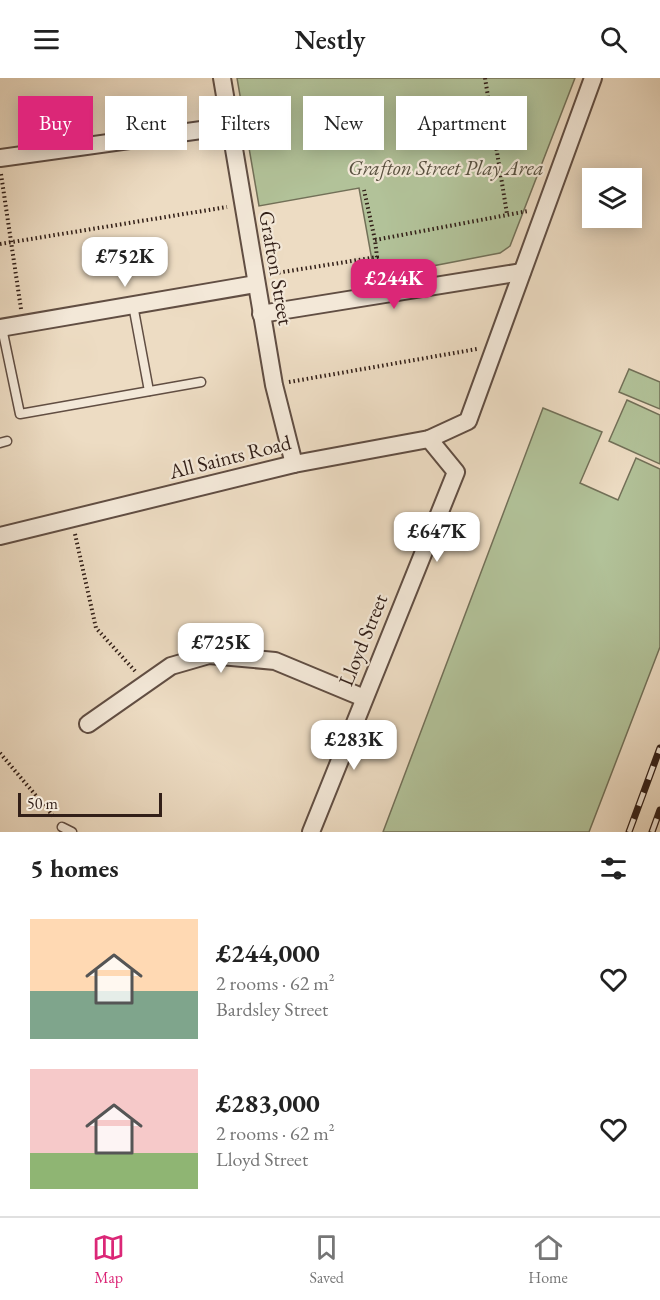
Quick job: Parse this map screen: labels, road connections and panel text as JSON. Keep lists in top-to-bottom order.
{
  "streets": {
    "street": ["Grafton Street", "All Saints Road", "Lloyd Street"]
  },
  "crossings": [
    ["Grafton Street", "All Saints Road"],
    ["All Saints Road", "Lloyd Street"]
  ],
  "parks": ["Grafton Street Play Area"],
  "scale_bar": "50 m",
  "page": {
    "header": "Nestly",
    "chip": [
      "Buy",
      "Rent",
      "Filters",
      "New",
      "Apartment"
    ],
    "price": [
      "£752K",
      "£244K",
      "£647K",
      "£725K",
      "£283K"
    ],
    "scale": "50 m",
    "heading": "5 homes",
    "list": [
      {
        "name": "£244,000",
        "note": "2 rooms · 62 m² · Bardsley Street"
      },
      {
        "name": "£283,000",
        "note": "2 rooms · 62 m² · Lloyd Street"
      }
    ],
    "tabs": ["Map", "Saved", "Home"]
  }
}
